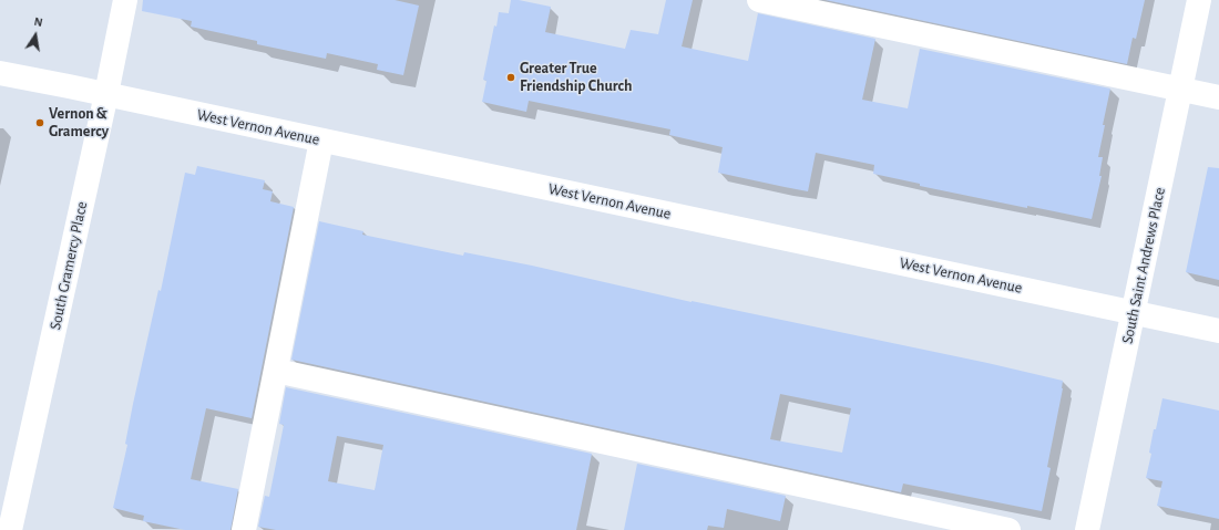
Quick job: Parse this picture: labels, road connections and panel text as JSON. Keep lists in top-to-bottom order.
{
  "streets": {
    "main road": ["West Vernon Avenue", "South Gramercy Place", "South Saint Andrews Place"]
  },
  "crossings": [
    ["West Vernon Avenue", "South Gramercy Place"],
    ["West Vernon Avenue", "South Saint Andrews Place"]
  ],
  "places": ["Greater True Friendship Church", "Vernon & Gramercy"],
  "north": "top"
}
